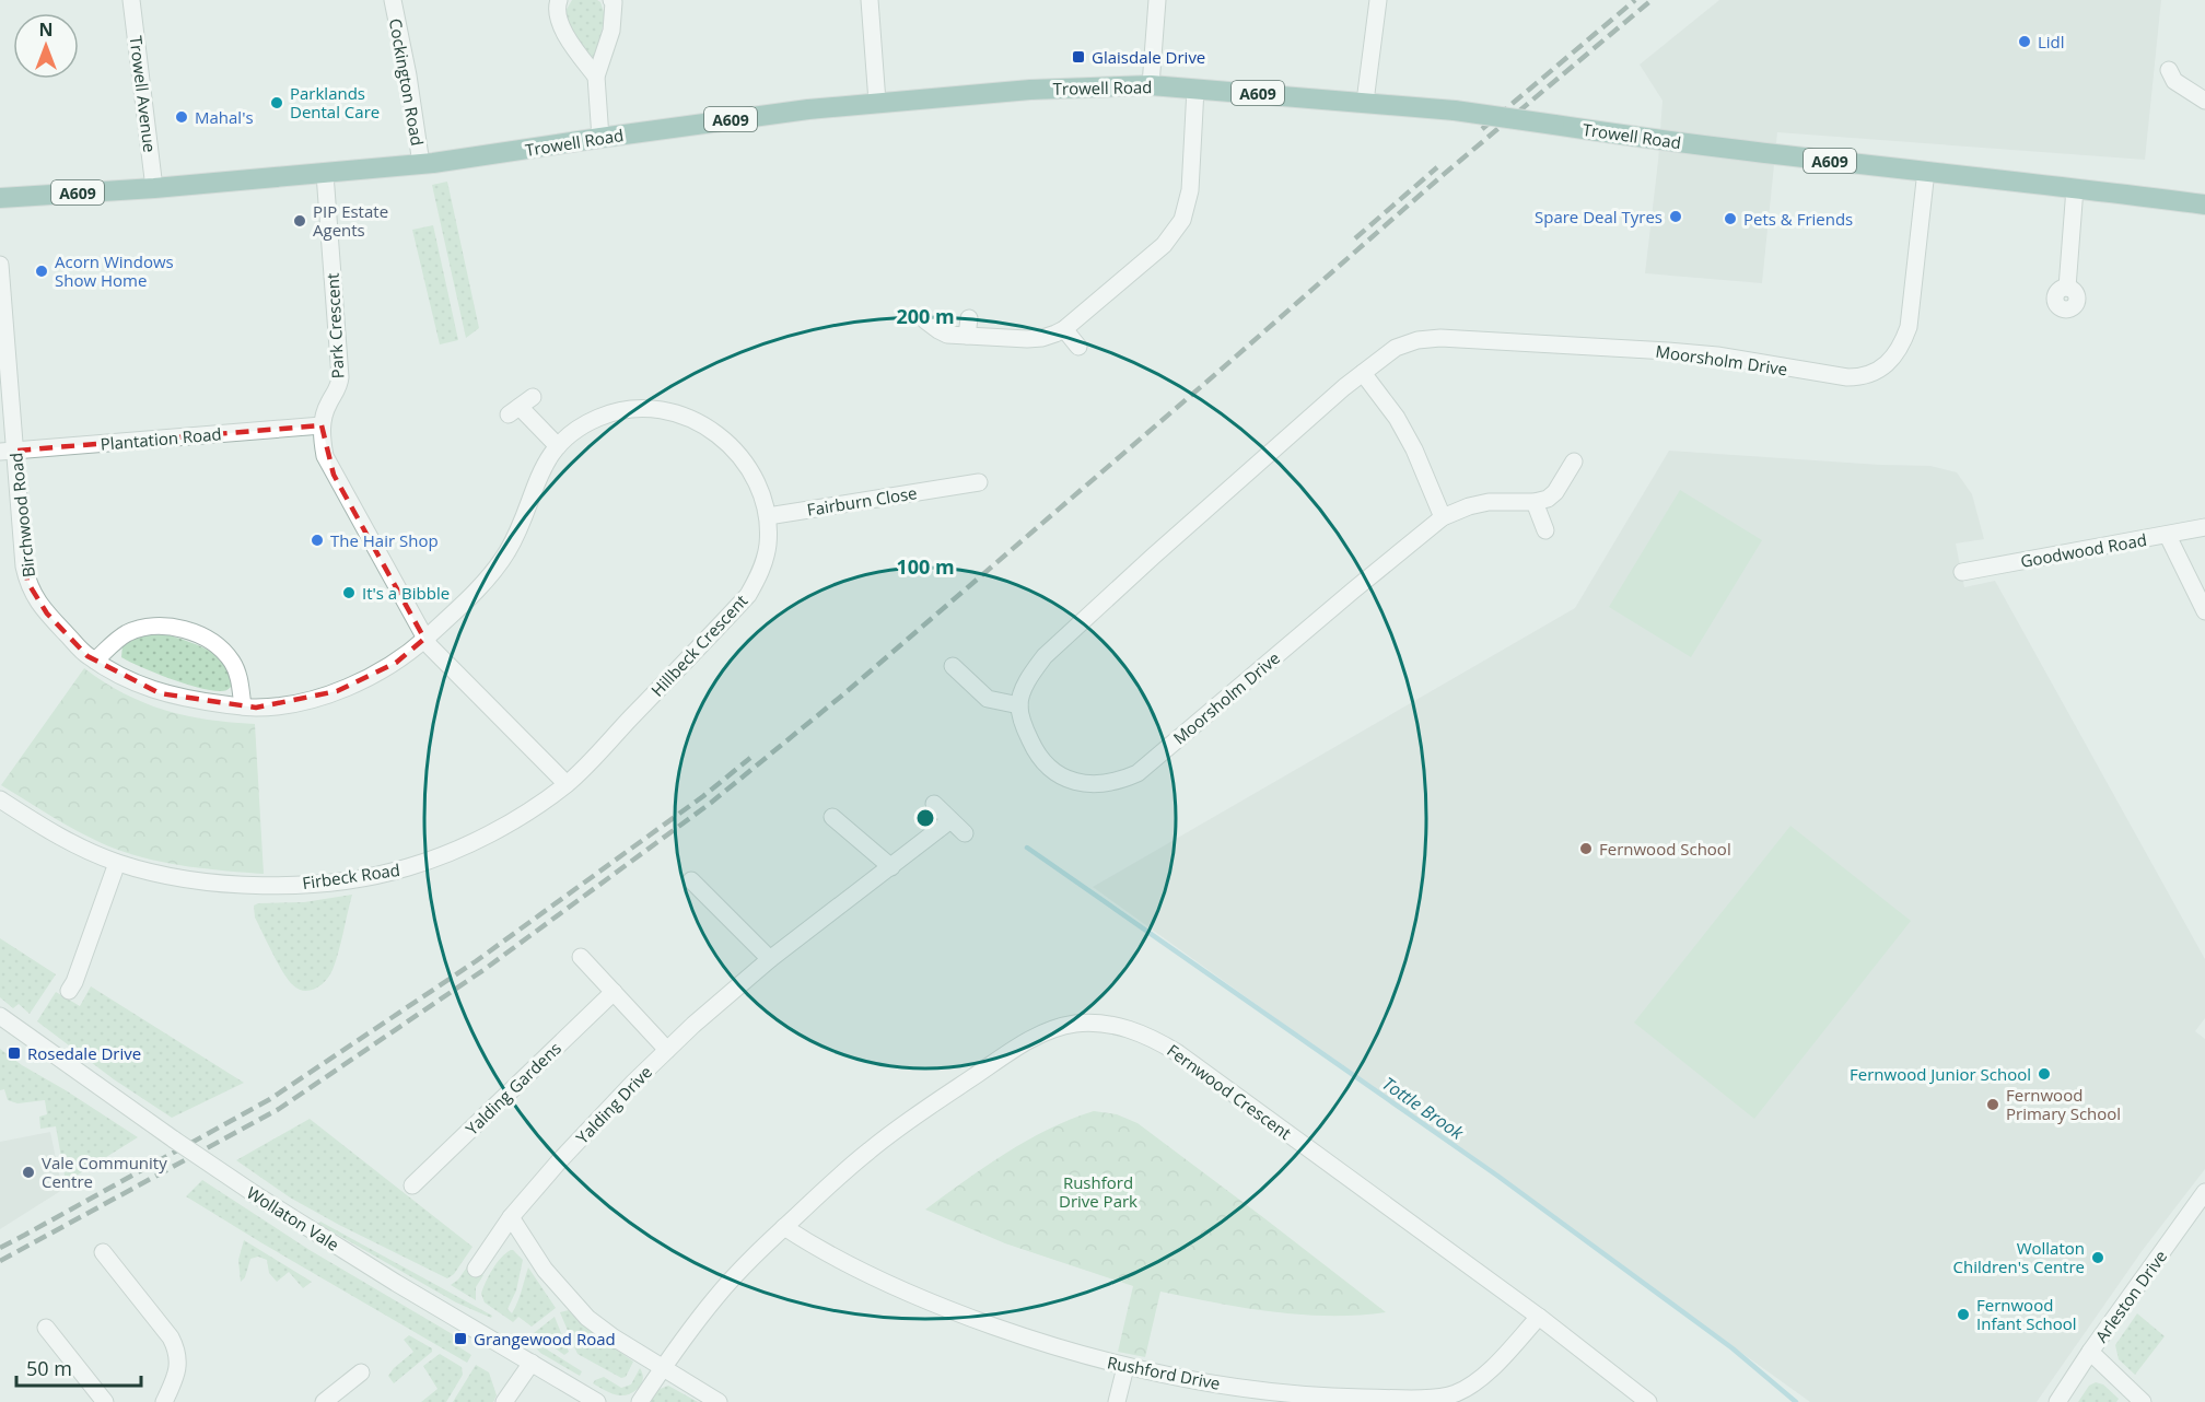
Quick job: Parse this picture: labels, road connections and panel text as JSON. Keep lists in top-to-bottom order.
{
  "streets": {
    "main road": ["Trowell Road", "A609"],
    "street": [
      "Cockington Road",
      "Trowell Avenue",
      "Park Crescent",
      "Moorsholm Drive",
      "Plantation Road",
      "Fairburn Close",
      "Birchwood Road",
      "Goodwood Road",
      "Hillbeck Crescent",
      "Firbeck Road",
      "Yalding Gardens",
      "Fernwood Crescent",
      "Yalding Drive",
      "Wollaton Vale",
      "Arleston Drive",
      "Rushford Drive"
    ]
  },
  "crossings": [
    ["Cockington Road", "Trowell Road"],
    ["Trowell Road", "Trowell Avenue"],
    ["Trowell Road", "Park Crescent"],
    ["Trowell Road", "Moorsholm Drive"],
    ["Park Crescent", "Plantation Road"],
    ["Park Crescent", "Birchwood Road"],
    ["Park Crescent", "Hillbeck Crescent"],
    ["Park Crescent", "Firbeck Road"],
    ["Plantation Road", "Birchwood Road"],
    ["Fairburn Close", "Hillbeck Crescent"],
    ["Birchwood Road", "Hillbeck Crescent"],
    ["Hillbeck Crescent", "Firbeck Road"],
    ["Fernwood Crescent", "Rushford Drive"]
  ],
  "water": ["Tottle Brook"],
  "parks": ["Rushford Drive Park"],
  "places": {
    "other": [
      "Lidl",
      "Parklands Dental Care",
      "Mahal's",
      "Spare Deal Tyres",
      "Pets & Friends",
      "PIP Estate Agents",
      "Acorn Windows Show Home",
      "The Hair Shop",
      "It's a Bibble",
      "Fernwood School",
      "Fernwood Junior School",
      "Fernwood Primary School",
      "Vale Community Centre",
      "Wollaton Children's Centre",
      "Fernwood Infant School"
    ],
    "transit": ["Glaisdale Drive", "Rosedale Drive", "Grangewood Road"]
  },
  "scale_bar": "50 m",
  "north": "top",
  "rings": ["200 m", "100 m"]
}
